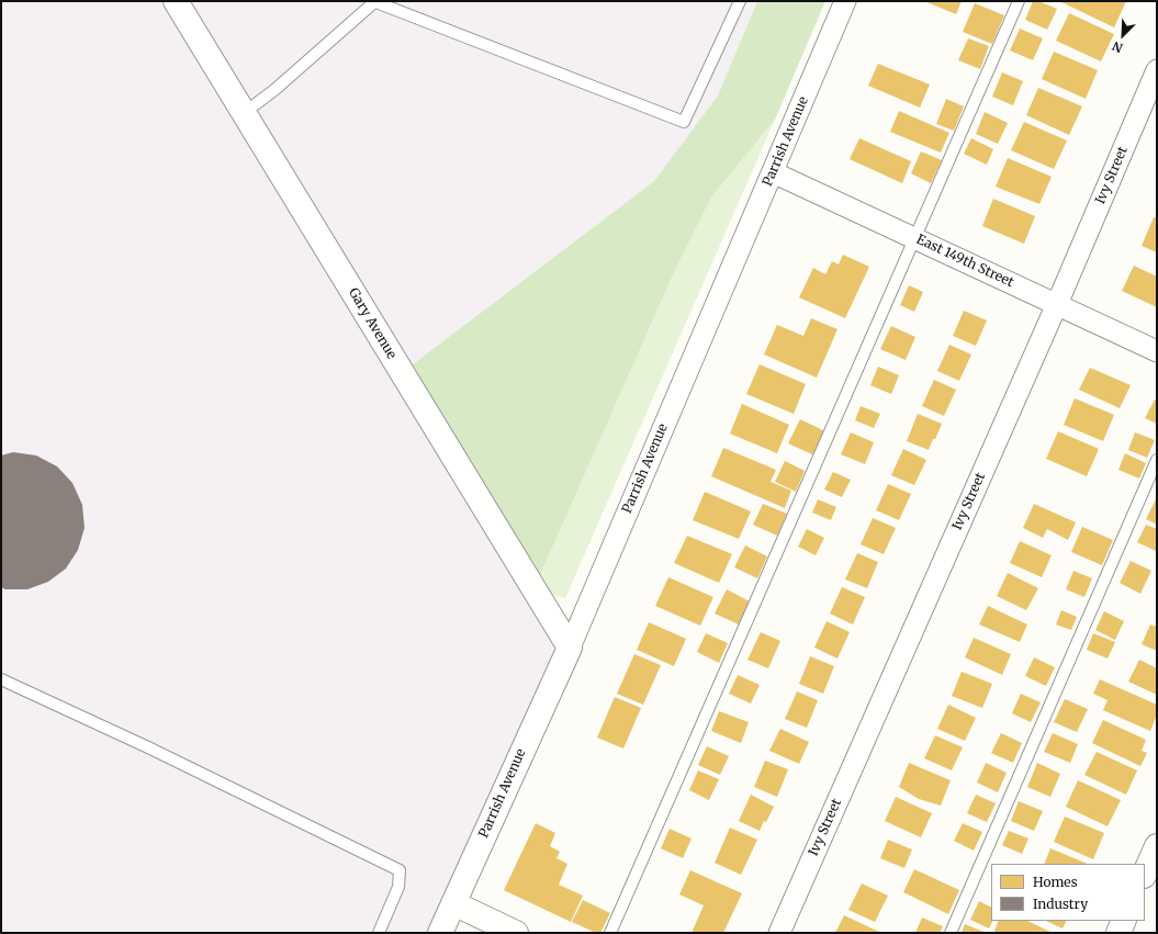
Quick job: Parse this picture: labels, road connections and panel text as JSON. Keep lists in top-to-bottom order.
{
  "streets": {
    "street": [
      "Parrish Avenue",
      "Ivy Street",
      "East 149th Street",
      "Gary Avenue"
    ]
  },
  "crossings": [
    ["Parrish Avenue", "East 149th Street"],
    ["Parrish Avenue", "Gary Avenue"],
    ["Ivy Street", "East 149th Street"]
  ],
  "legend": ["Homes", "Industry"],
  "north": "bottom left"
}
